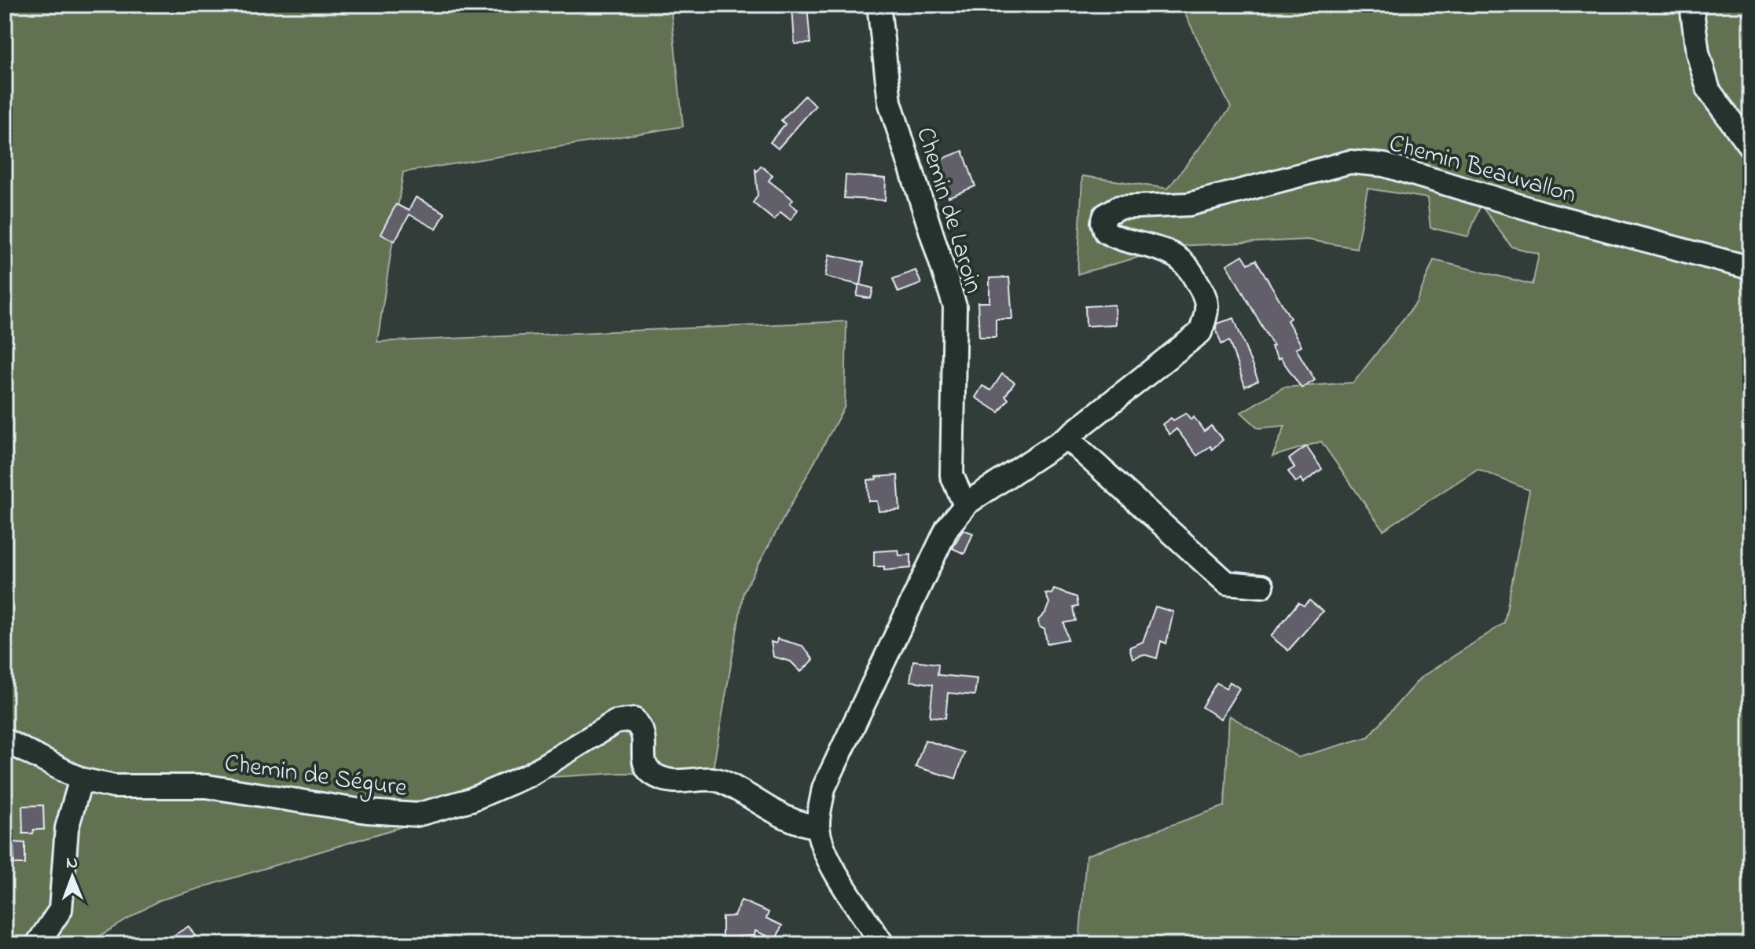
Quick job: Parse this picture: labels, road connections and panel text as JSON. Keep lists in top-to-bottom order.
{
  "streets": {
    "street": ["Chemin Beauvallon", "Chemin de Laroin", "Chemin de Ségure"]
  },
  "crossings": [
    ["Chemin Beauvallon", "Chemin de Laroin"],
    ["Chemin Beauvallon", "Chemin de Ségure"]
  ],
  "north": "top"
}
